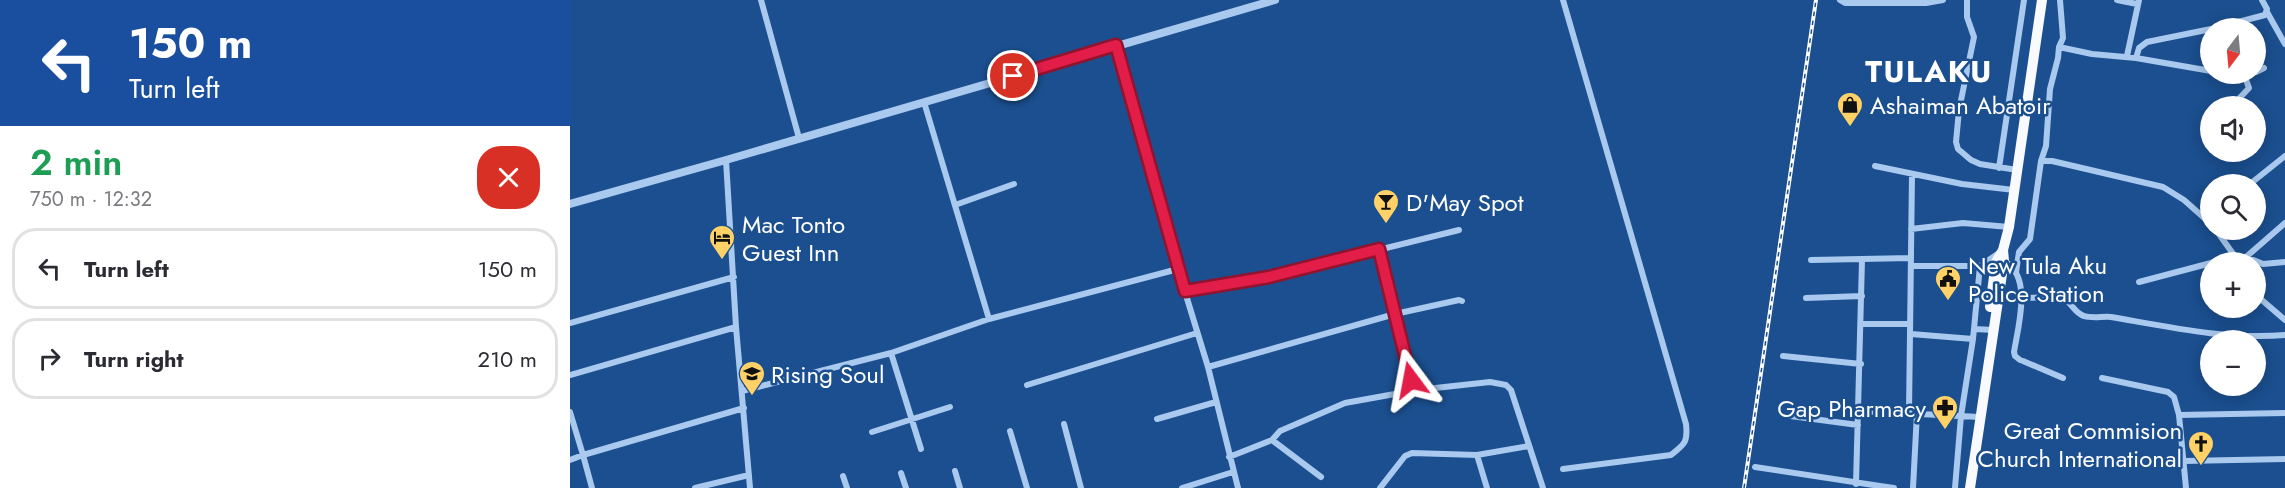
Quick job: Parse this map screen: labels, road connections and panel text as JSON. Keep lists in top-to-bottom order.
{
  "districts": ["TULAKU"],
  "places": {
    "shop": ["Ashaiman Abatoir"],
    "bar": ["D'May Spot"],
    "hotel": ["Mac Tonto Guest Inn"],
    "public building": ["New Tula Aku Police Station"],
    "school or university": ["Rising Soul"],
    "pharmacy": ["Gap Pharmacy"],
    "church": ["Great Commision Church International"]
  },
  "north": "bottom",
  "page": {
    "turn": ["150 m", "Turn left"],
    "map_buttons": ["+", "−"],
    "heading": ["2 min", "750 m · 12:32"],
    "list": [
      {
        "name": "Turn left",
        "value": "150 m"
      },
      {
        "name": "Turn right",
        "value": "210 m"
      }
    ]
  }
}
